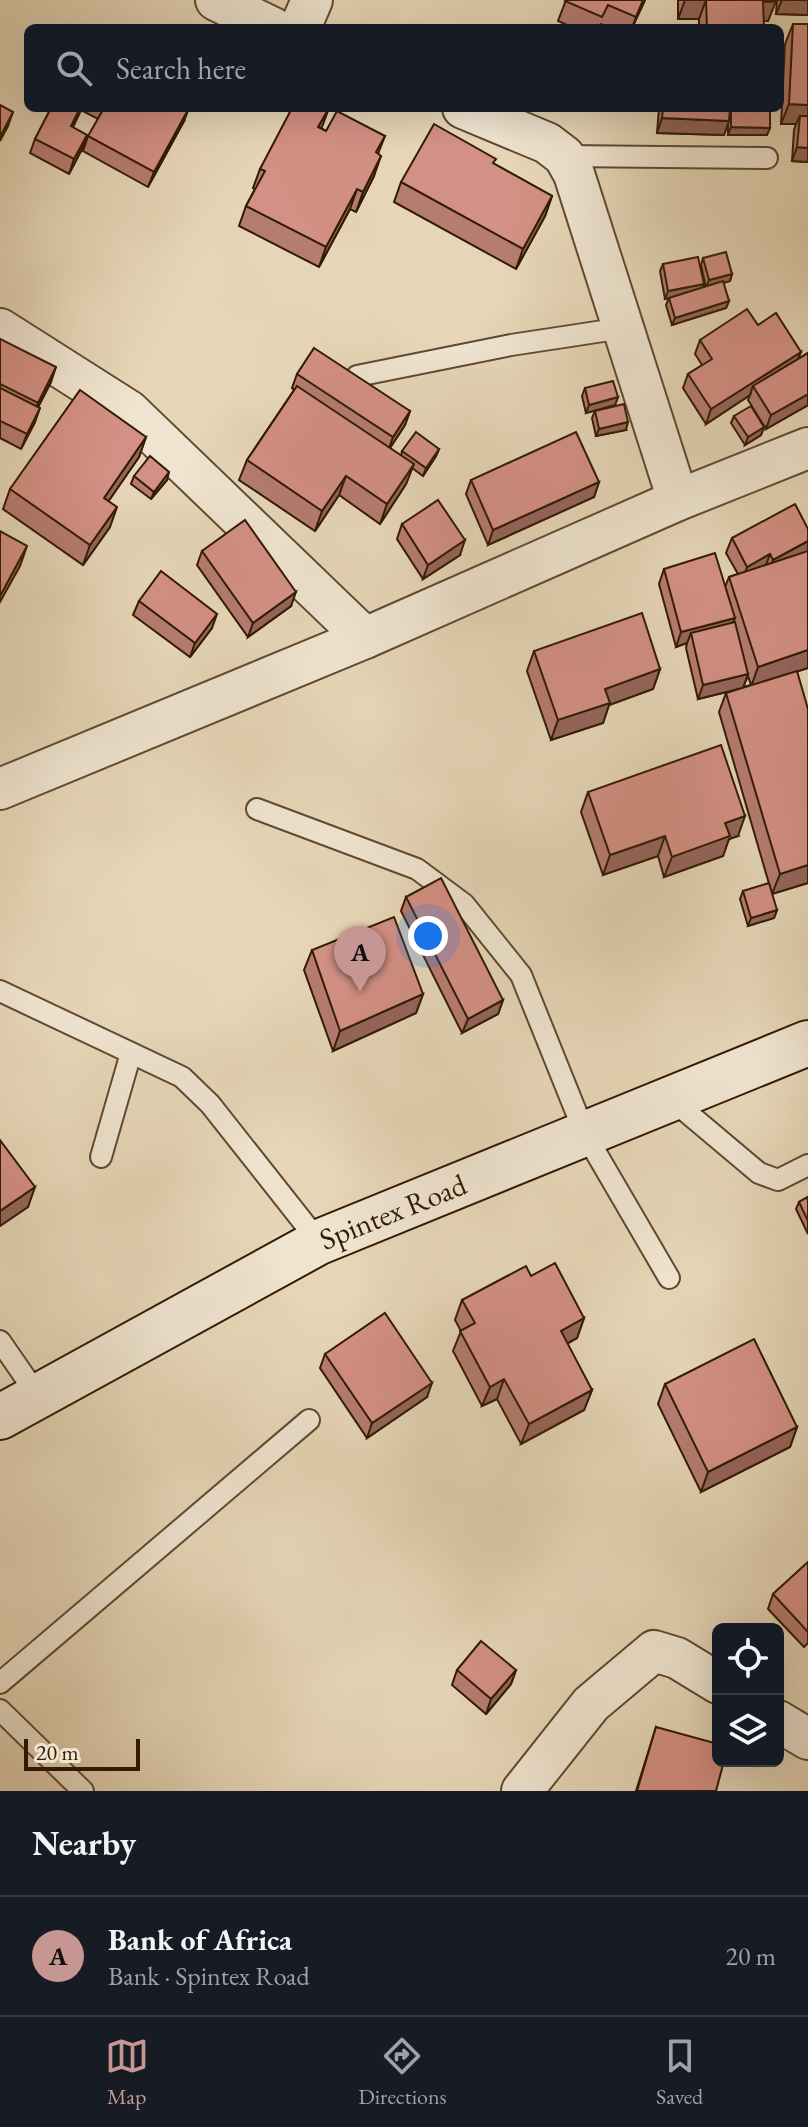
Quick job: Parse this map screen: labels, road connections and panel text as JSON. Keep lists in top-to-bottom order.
{
  "streets": {
    "main road": ["Spintex Road"]
  },
  "scale_bar": "20 m",
  "page": {
    "search": "Search here",
    "pins": "A",
    "scale": "20 m",
    "heading": "Nearby",
    "list": [
      {
        "mark": "A",
        "name": "Bank of Africa",
        "note": "Bank · Spintex Road",
        "value": "20 m"
      }
    ],
    "nav": ["Map", "Directions", "Saved"]
  }
}
